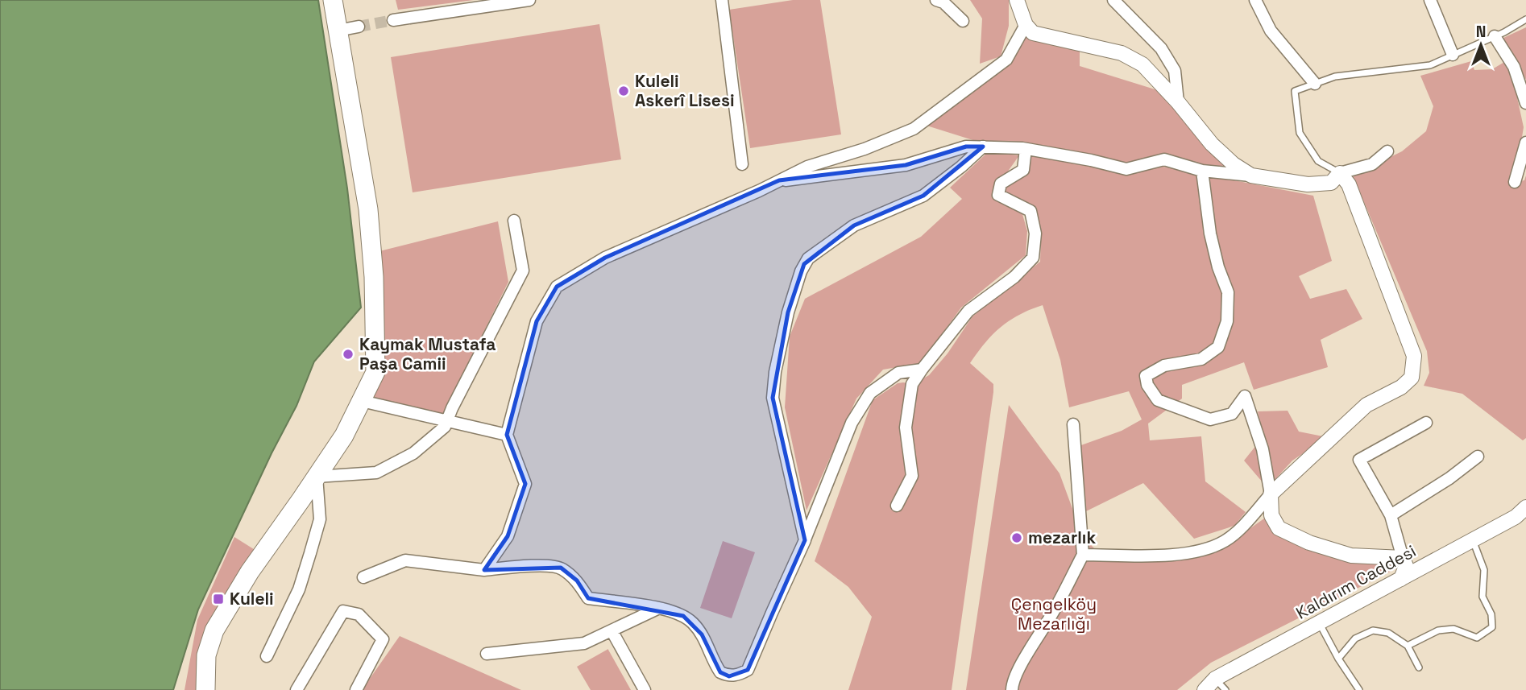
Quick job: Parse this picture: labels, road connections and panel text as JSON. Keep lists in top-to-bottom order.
{
  "streets": {
    "street": ["Kaldırım Caddesi"]
  },
  "parks": ["Çengelköy Mezarlığı"],
  "places": {
    "other": ["Kuleli Askerî Lisesi", "Kaymak Mustafa Paşa Camii", "mezarlık"],
    "transit": ["Kuleli"]
  },
  "north": "top"
}
